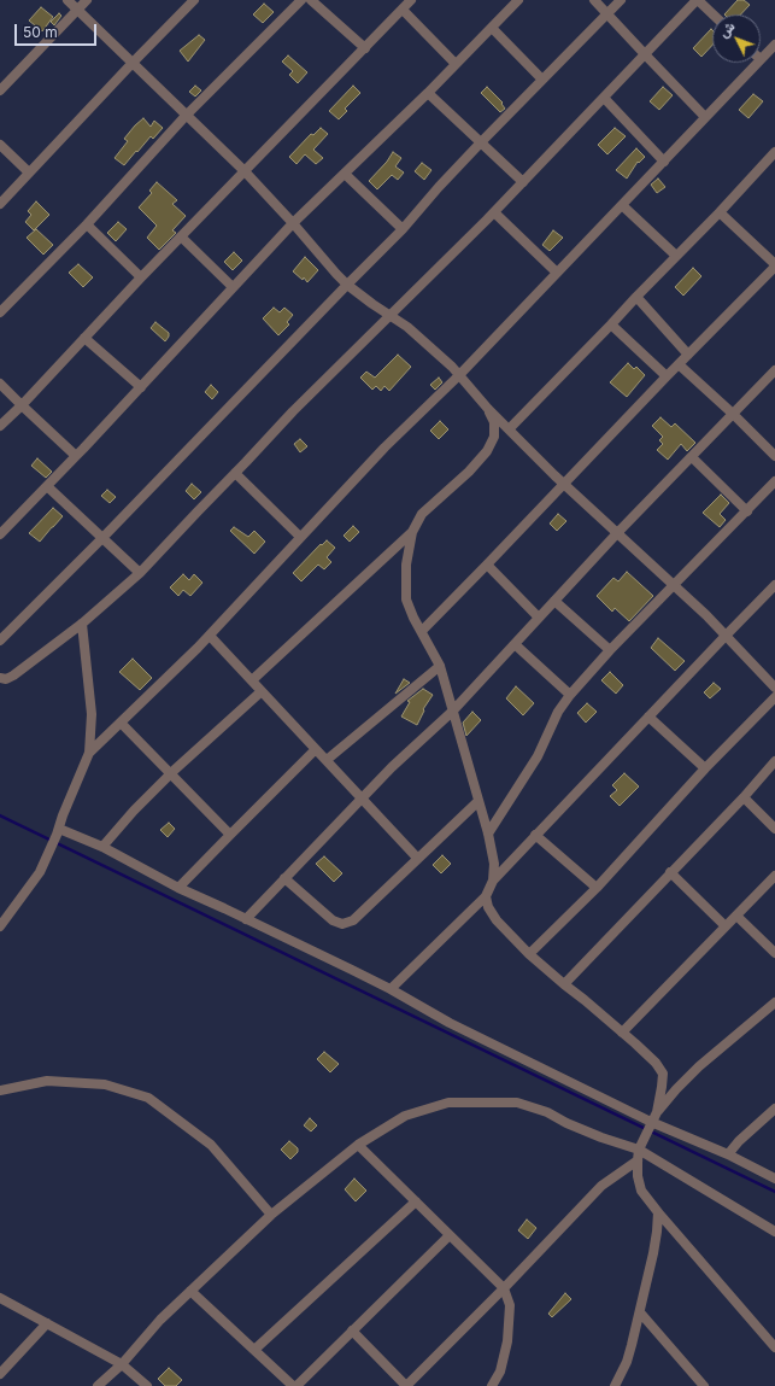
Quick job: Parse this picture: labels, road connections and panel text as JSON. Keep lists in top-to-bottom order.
{
  "scale_bar": "50 m",
  "north": "top left"
}
